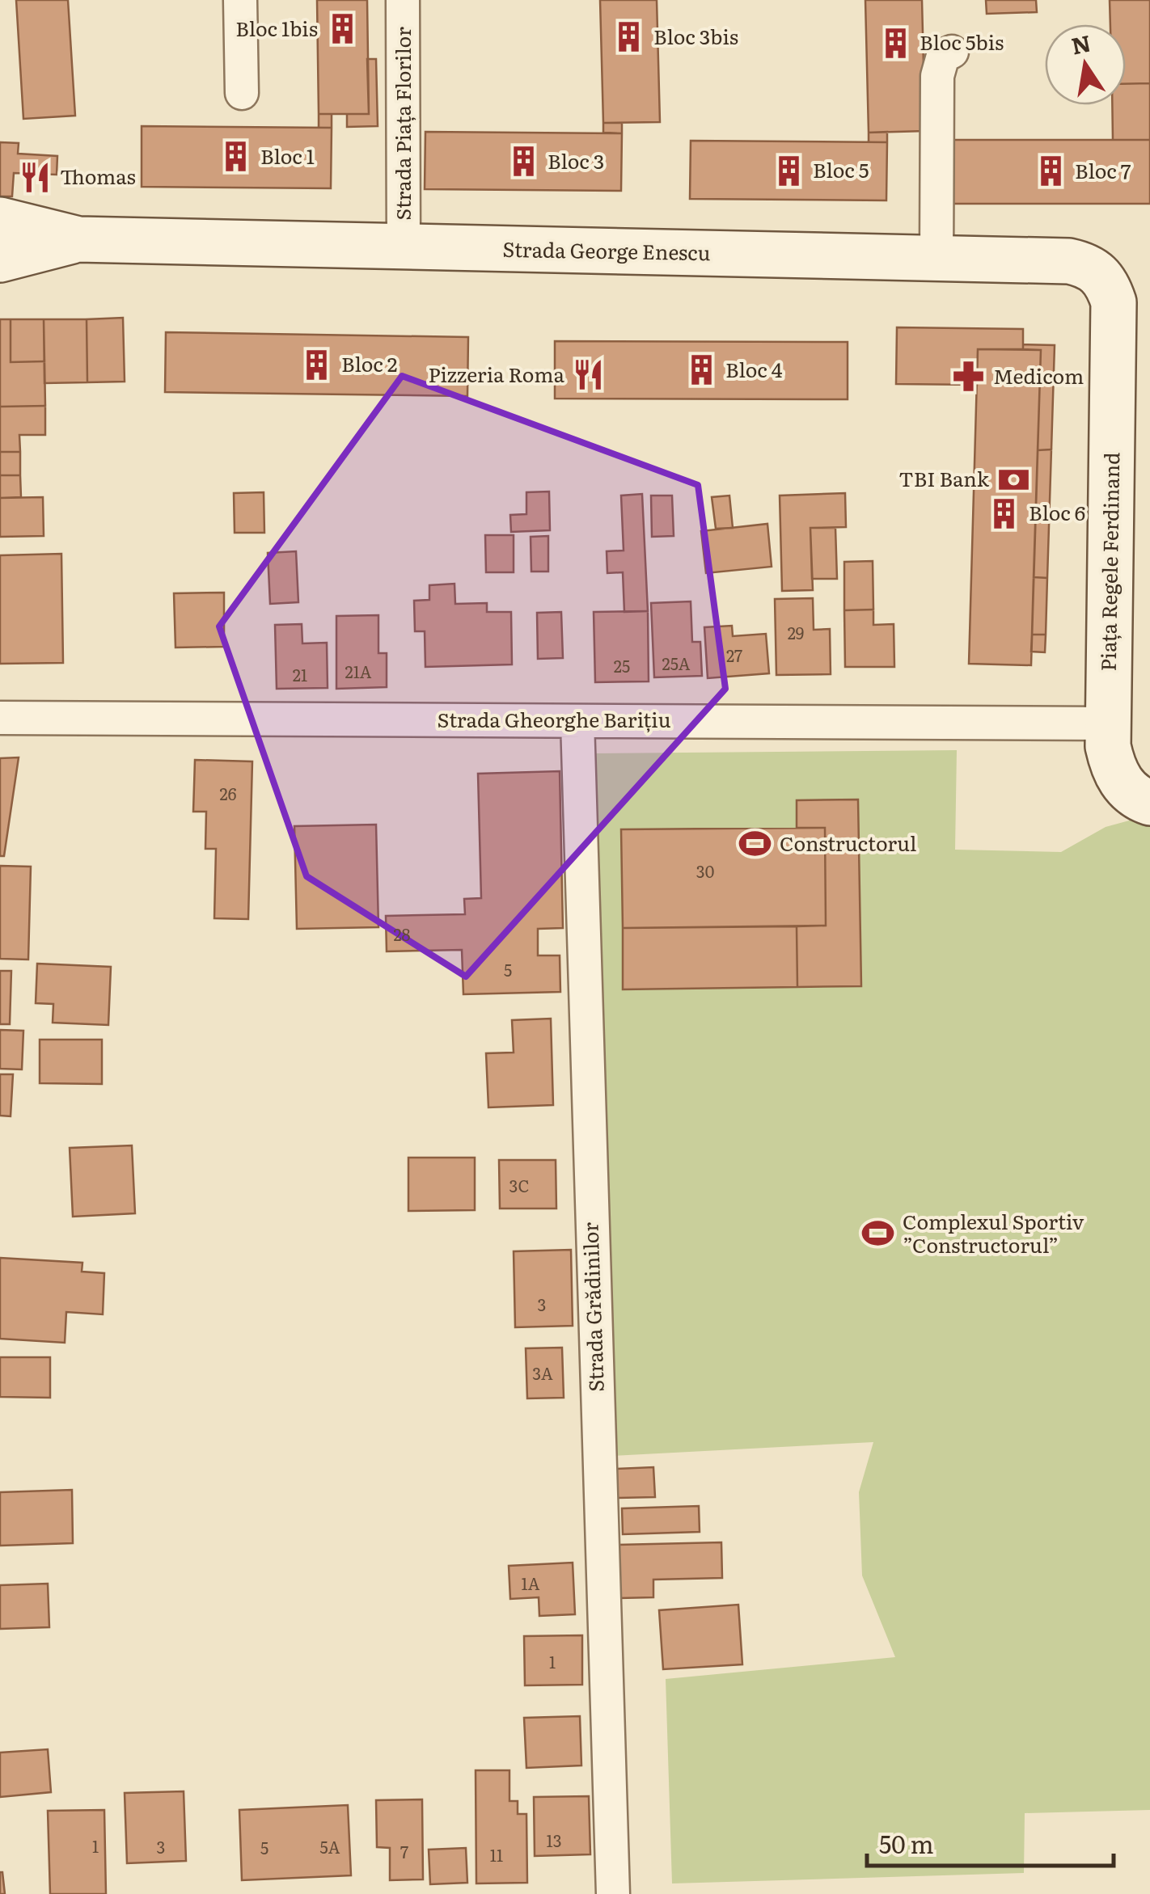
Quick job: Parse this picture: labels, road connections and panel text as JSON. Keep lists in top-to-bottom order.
{
  "streets": {
    "street": [
      "Strada Piața Florilor",
      "Strada George Enescu",
      "Piața Regele Ferdinand",
      "Strada Gheorghe Barițiu",
      "Strada Grădinilor"
    ]
  },
  "crossings": [
    ["Strada Piața Florilor", "Strada George Enescu"],
    ["Strada George Enescu", "Piața Regele Ferdinand"],
    ["Piața Regele Ferdinand", "Strada Gheorghe Barițiu"],
    ["Strada Gheorghe Barițiu", "Strada Grădinilor"]
  ],
  "places": {
    "building": [
      "Bloc 1bis",
      "Bloc 3bis",
      "Bloc 5bis",
      "Bloc 1",
      "Bloc 3",
      "Bloc 5",
      "Bloc 7",
      "Bloc 2",
      "Bloc 4",
      "Bloc 6"
    ],
    "restaurant": ["Thomas", "Pizzeria Roma"],
    "pharmacy": ["Medicom"],
    "bank": ["TBI Bank"],
    "sports": ["Constructorul", "Complexul Sportiv ”Constructorul”"]
  },
  "house_numbers": [
    "29",
    "27",
    "25A",
    "25",
    "21A",
    "21",
    "26",
    "30",
    "28",
    "5",
    "3C",
    "3",
    "3A",
    "1A",
    "1",
    "13",
    "1",
    "3",
    "5A",
    "5",
    "7",
    "11"
  ],
  "scale_bar": "50 m",
  "north": "top"
}
